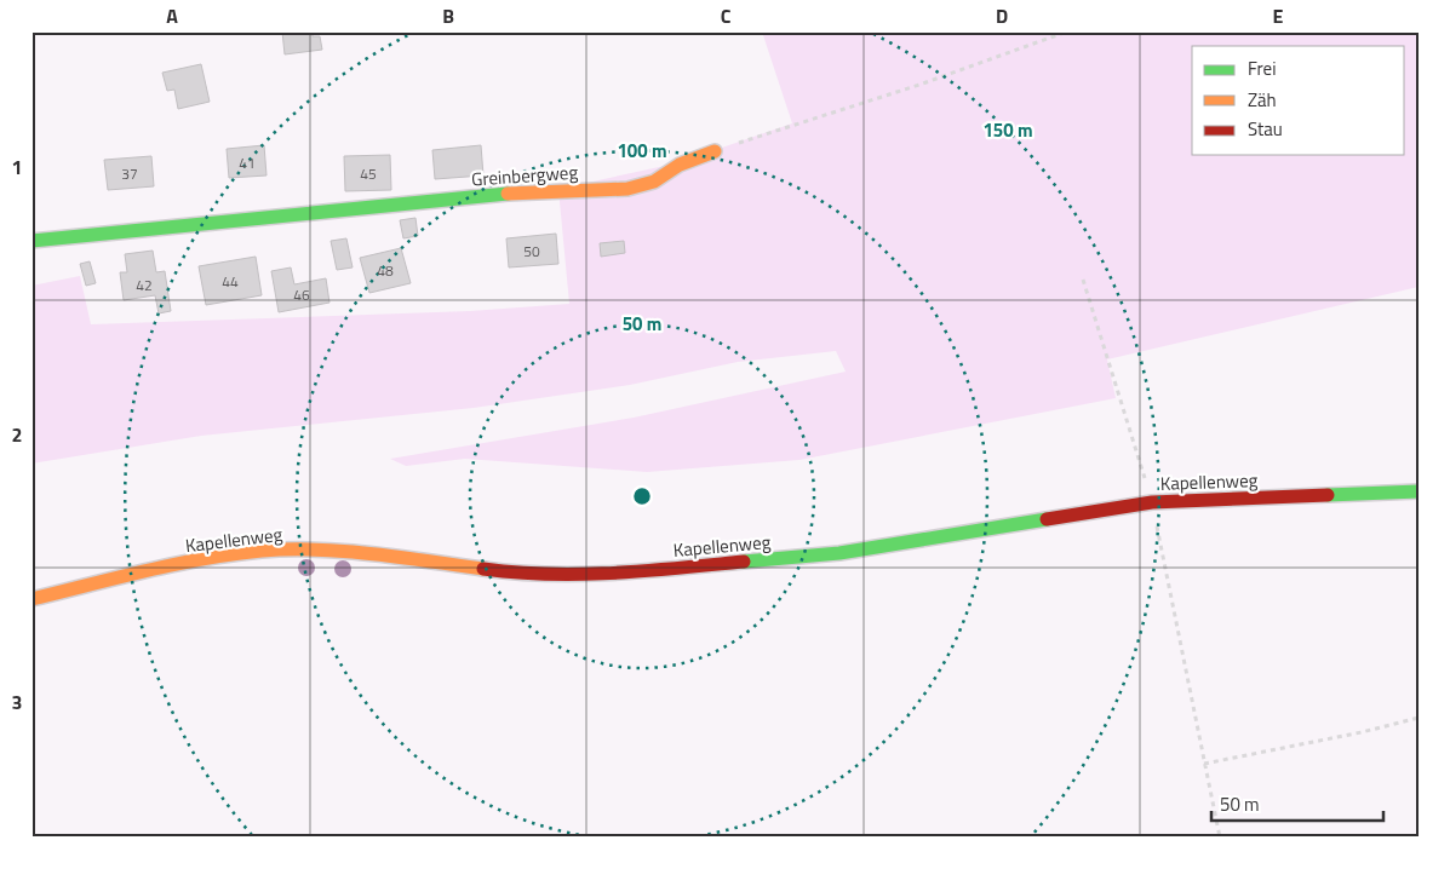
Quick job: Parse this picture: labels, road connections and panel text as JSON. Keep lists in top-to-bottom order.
{
  "streets": {
    "street": ["Greinbergweg", "Kapellenweg"]
  },
  "house_numbers": [
    "41",
    "37",
    "45",
    "50",
    "48",
    "44",
    "42",
    "46"
  ],
  "legend": ["Frei", "Zäh", "Stau"],
  "scale_bar": "50 m",
  "grid": {
    "columns": [
      "A",
      "B",
      "C",
      "D",
      "E"
    ],
    "rows": ["1", "2", "3"]
  },
  "rings": ["150 m", "100 m", "50 m"]
}
